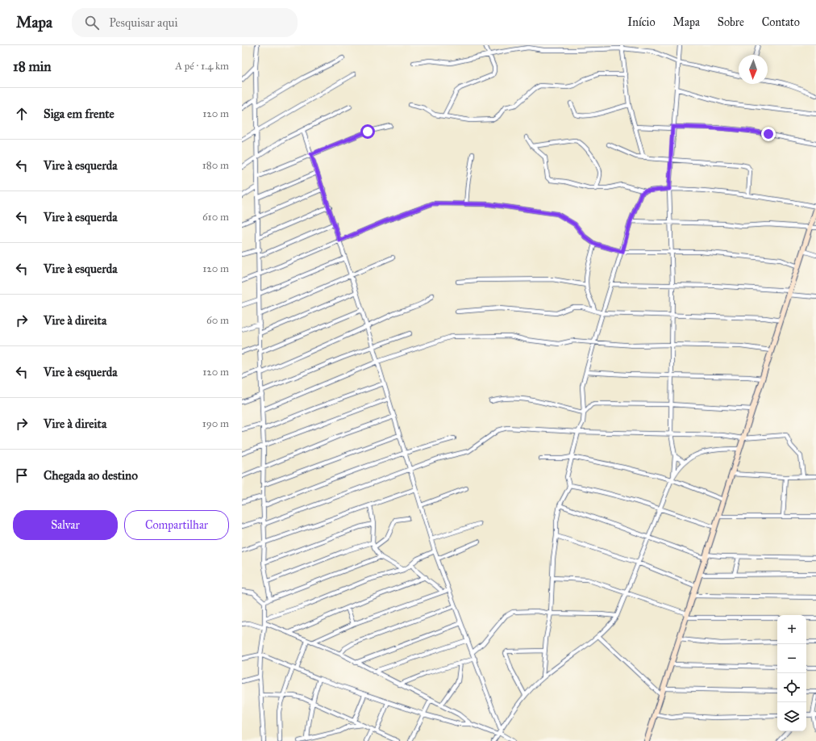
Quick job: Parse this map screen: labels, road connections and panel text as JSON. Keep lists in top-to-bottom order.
{
  "north": "bottom",
  "page": {
    "header": "Mapa",
    "search": "Pesquisar aqui",
    "nav": [
      "Início",
      "Mapa",
      "Sobre",
      "Contato"
    ],
    "heading": ["18 min", "A pé · 1.4 km"],
    "list": [
      ["Siga em frente", "120 m"],
      ["Vire à esquerda", "180 m"],
      ["Vire à esquerda", "610 m"],
      ["Vire à esquerda", "120 m"],
      ["Vire à direita", "60 m"],
      ["Vire à esquerda", "120 m"],
      ["Vire à direita", "190 m"],
      "Chegada ao destino"
    ],
    "buttons": ["Salvar", "Compartilhar"],
    "map_buttons": ["+", "−"]
  }
}
